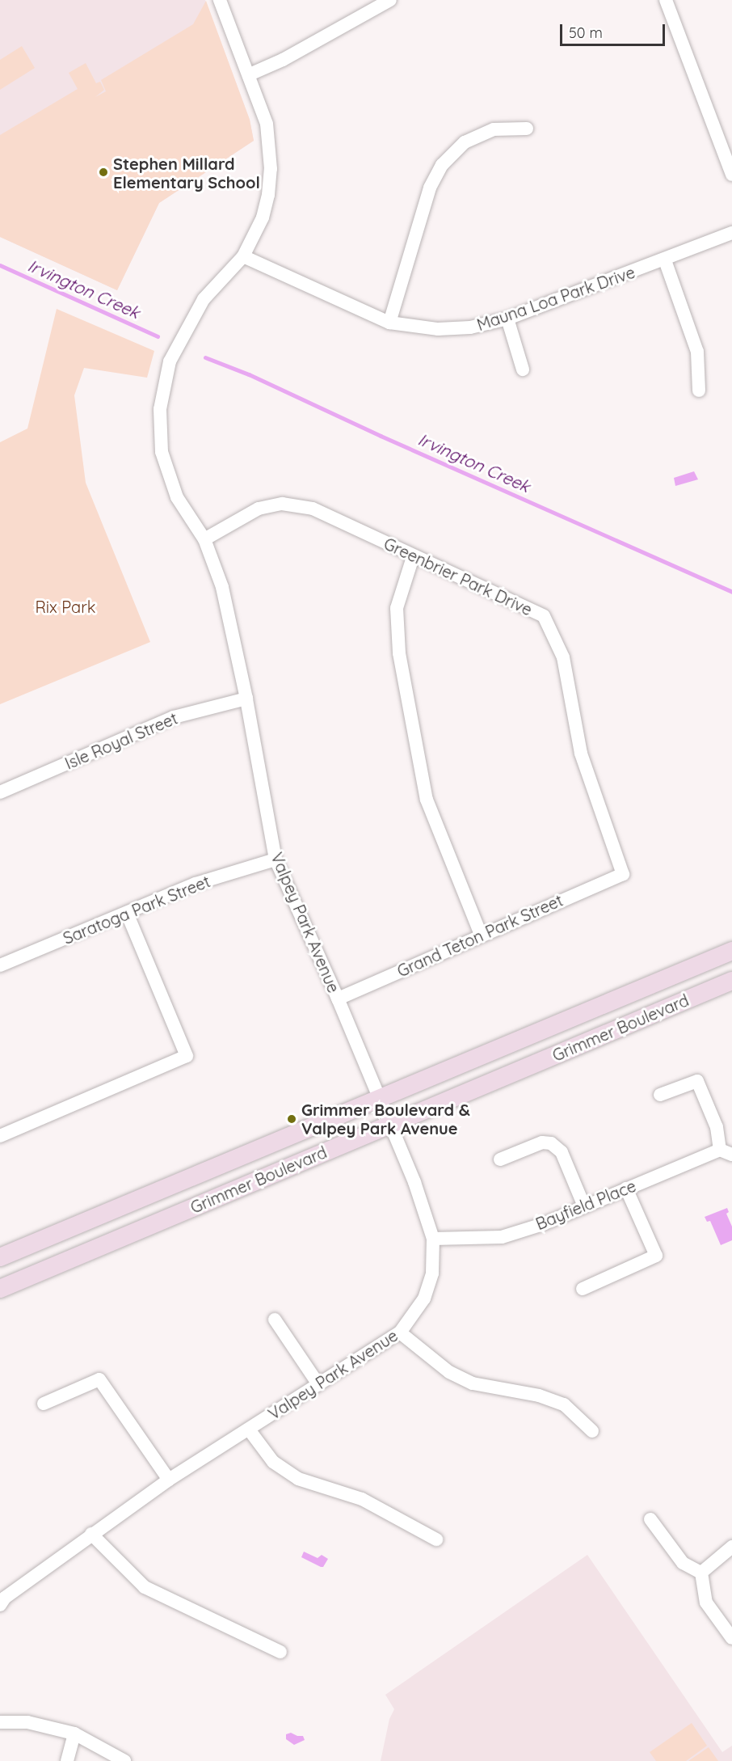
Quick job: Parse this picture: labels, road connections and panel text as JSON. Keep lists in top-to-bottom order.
{
  "streets": {
    "main road": ["Grimmer Boulevard"],
    "street": [
      "Mauna Loa Park Drive",
      "Greenbrier Park Drive",
      "Isle Royal Street",
      "Saratoga Park Street",
      "Valpey Park Avenue",
      "Grand Teton Park Street",
      "Bayfield Place"
    ]
  },
  "crossings": [
    ["Mauna Loa Park Drive", "Valpey Park Avenue"],
    ["Greenbrier Park Drive", "Valpey Park Avenue"],
    ["Greenbrier Park Drive", "Grand Teton Park Street"],
    ["Isle Royal Street", "Valpey Park Avenue"],
    ["Saratoga Park Street", "Valpey Park Avenue"],
    ["Valpey Park Avenue", "Grand Teton Park Street"],
    ["Valpey Park Avenue", "Grimmer Boulevard"],
    ["Valpey Park Avenue", "Bayfield Place"]
  ],
  "water": ["Irvington Creek"],
  "parks": ["Rix Park"],
  "places": ["Stephen Millard Elementary School", "Grimmer Boulevard & Valpey Park Avenue"],
  "scale_bar": "50 m"
}
